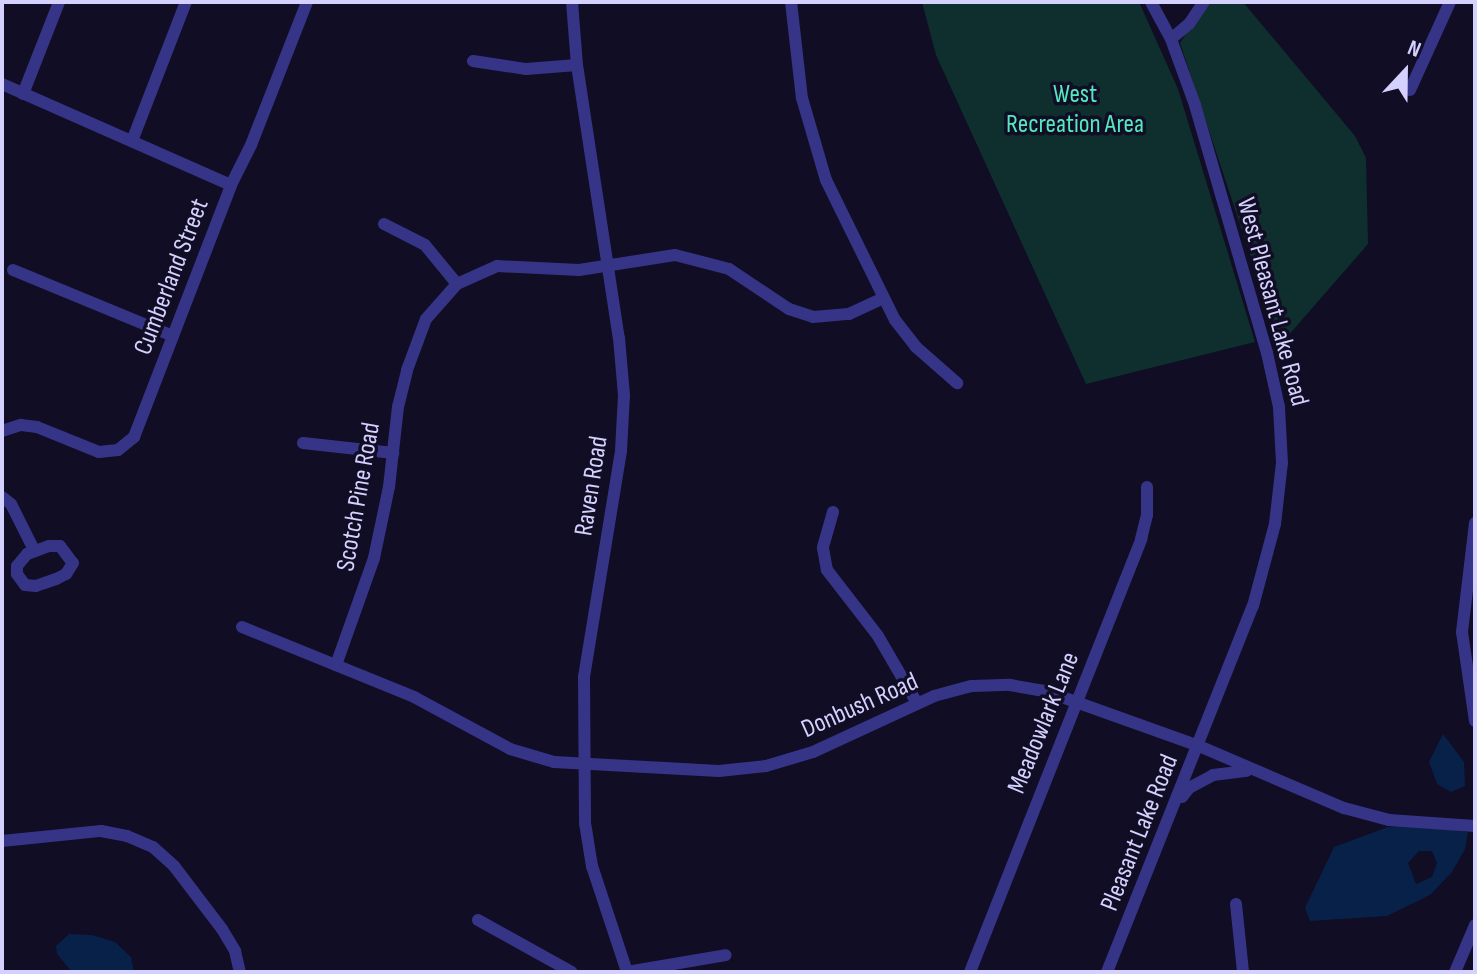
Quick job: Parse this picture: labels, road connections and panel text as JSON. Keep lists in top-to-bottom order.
{
  "streets": {
    "street": [
      "Cumberland Street",
      "West Pleasant Lake Road",
      "Raven Road",
      "Scotch Pine Road",
      "Donbush Road",
      "Meadowlark Lane",
      "Pleasant Lake Road"
    ]
  },
  "crossings": [
    ["West Pleasant Lake Road", "Pleasant Lake Road"],
    ["Raven Road", "Scotch Pine Road"],
    ["Raven Road", "Donbush Road"],
    ["Donbush Road", "Meadowlark Lane"],
    ["Donbush Road", "Pleasant Lake Road"]
  ],
  "parks": ["West Recreation Area"],
  "north": "top"
}
